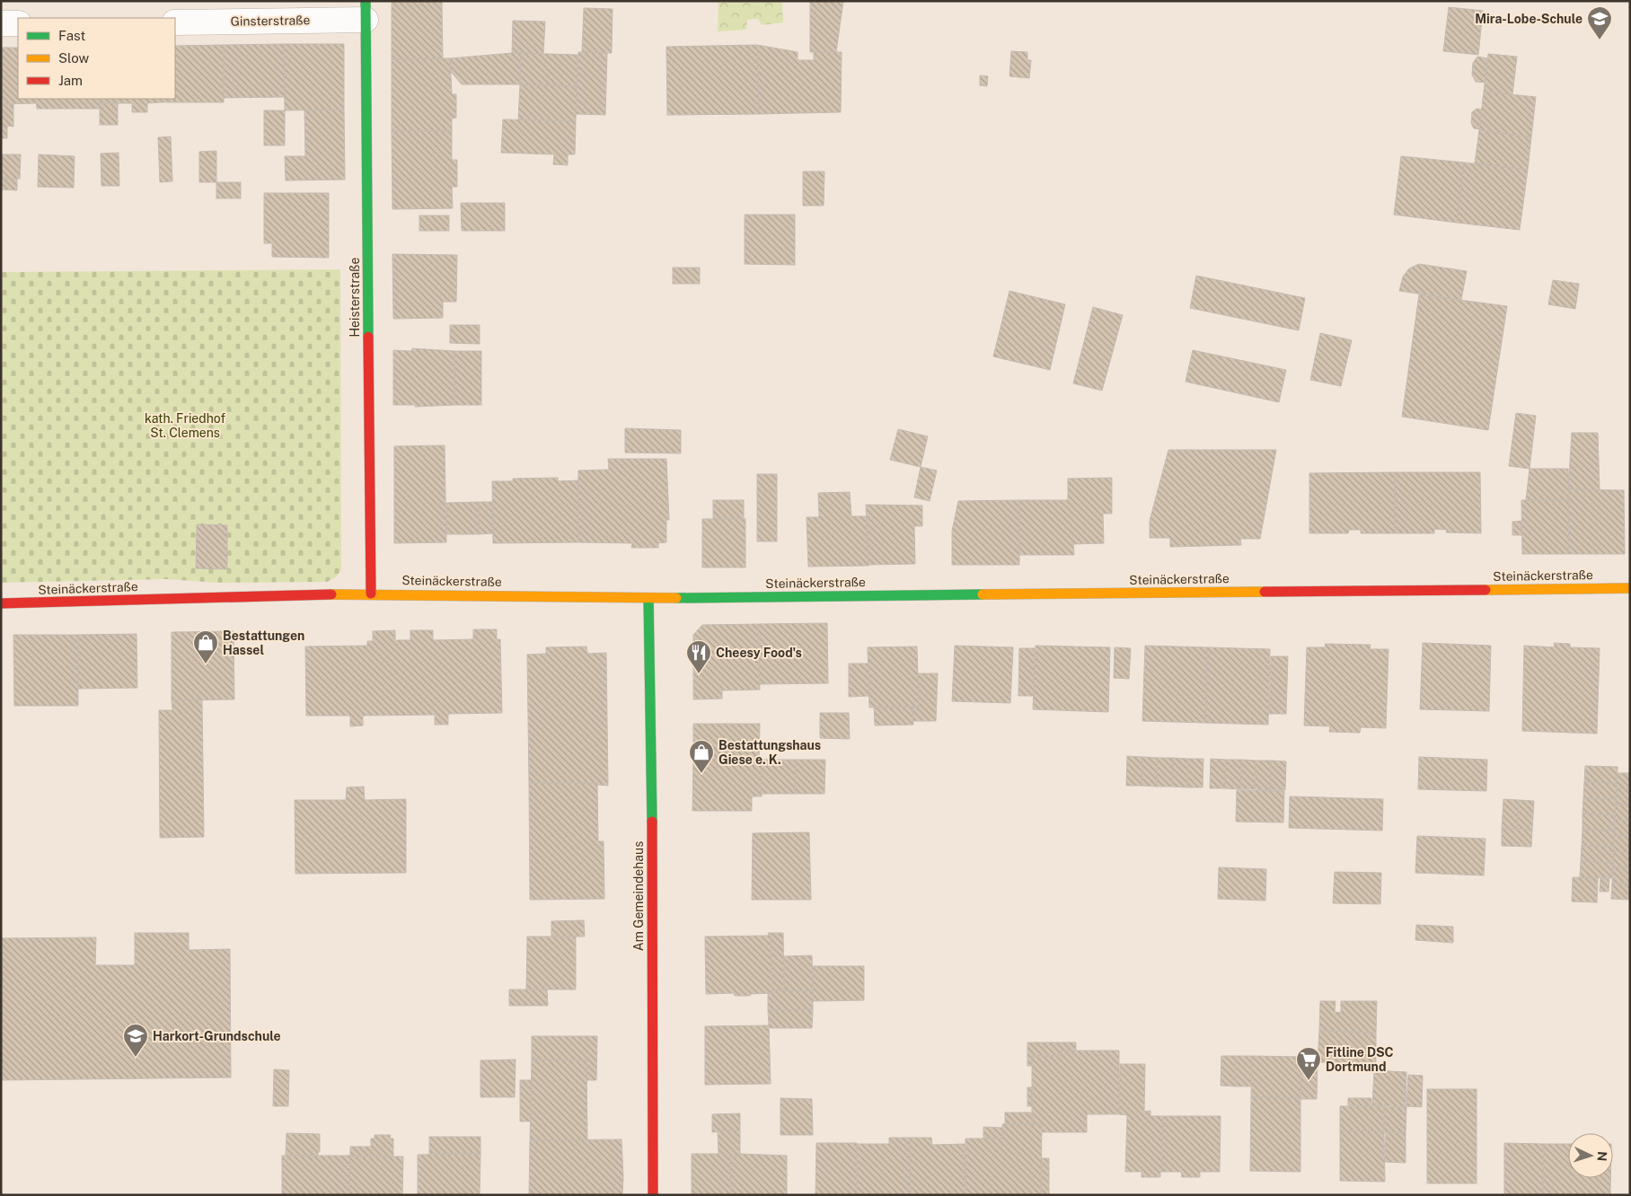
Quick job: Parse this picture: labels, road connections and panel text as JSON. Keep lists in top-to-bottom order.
{
  "streets": {
    "street": [
      "Ginsterstraße",
      "Heisterstraße",
      "Steinäckerstraße",
      "Am Gemeindehaus"
    ]
  },
  "crossings": [
    ["Ginsterstraße", "Heisterstraße"],
    ["Heisterstraße", "Steinäckerstraße"],
    ["Steinäckerstraße", "Am Gemeindehaus"]
  ],
  "parks": ["kath. Friedhof St. Clemens"],
  "places": {
    "school or university": ["Mira-Lobe-Schule", "Harkort-Grundschule"],
    "shop": ["Bestattungen Hassel", "Bestattungshaus Giese e. K."],
    "restaurant": ["Cheesy Food's"],
    "supermarket": ["Fitline DSC Dortmund"]
  },
  "legend": ["Fast", "Slow", "Jam"],
  "north": "right"
}
